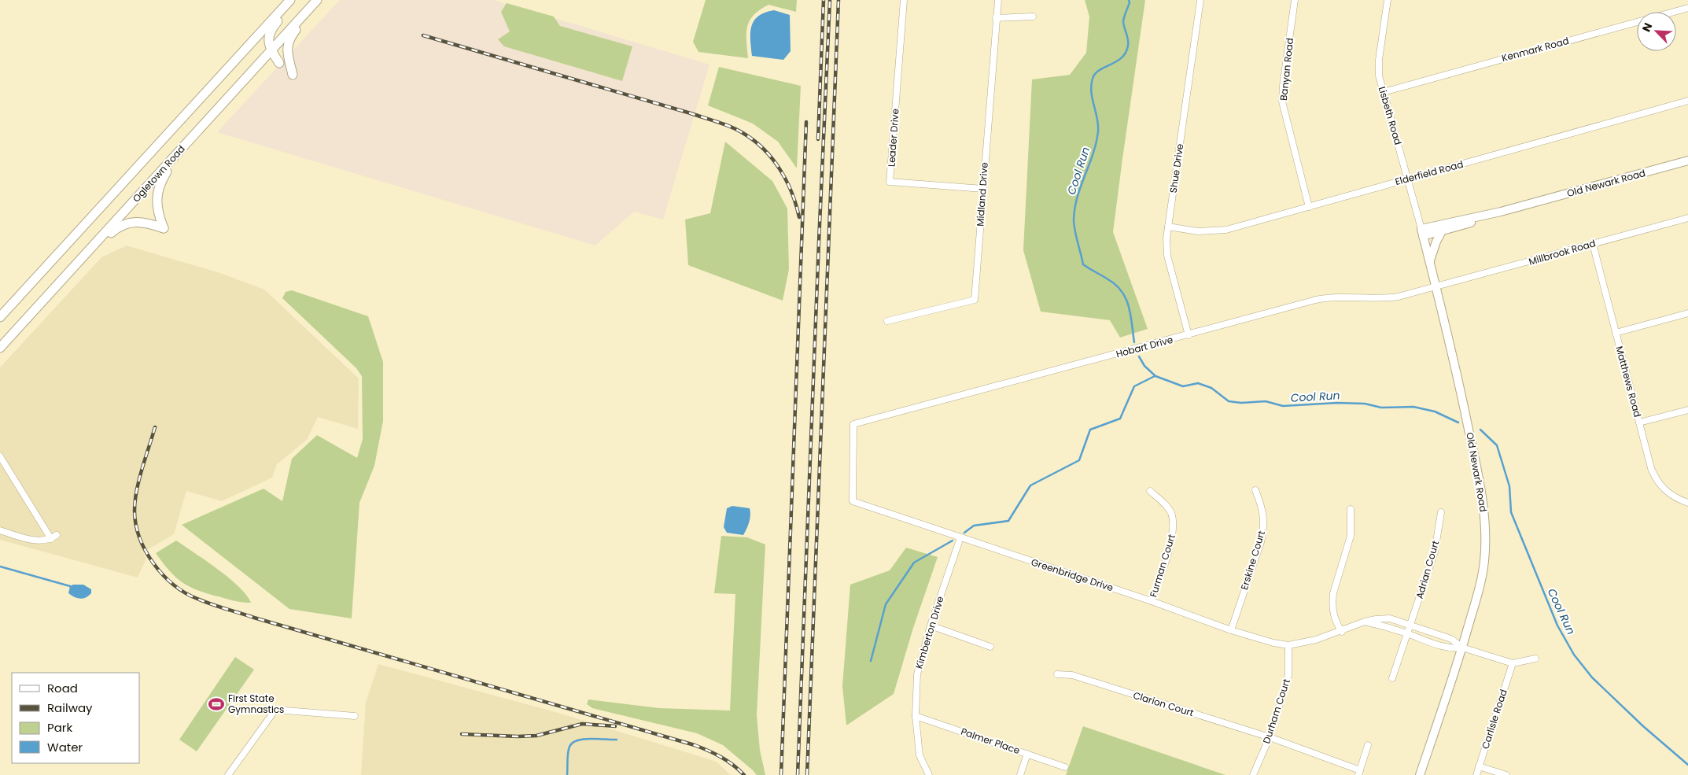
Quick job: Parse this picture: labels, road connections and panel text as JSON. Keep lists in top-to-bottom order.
{
  "streets": {
    "main road": ["Ogletown Road"],
    "street": [
      "Kenmark Road",
      "Banyan Road",
      "Lisbeth Road",
      "Leader Drive",
      "Shue Drive",
      "Elderfield Road",
      "Old Newark Road",
      "Midland Drive",
      "Millbrook Road",
      "Hobart Drive",
      "Matthews Road",
      "Erskine Court",
      "Furman Court",
      "Adrian Court",
      "Greenbridge Drive",
      "Kimberton Drive",
      "Clarion Court",
      "Durham Court",
      "Carlisle Road",
      "Palmer Place"
    ]
  },
  "crossings": [
    ["Kenmark Road", "Lisbeth Road"],
    ["Banyan Road", "Elderfield Road"],
    ["Lisbeth Road", "Elderfield Road"],
    ["Lisbeth Road", "Old Newark Road"],
    ["Leader Drive", "Midland Drive"],
    ["Shue Drive", "Elderfield Road"],
    ["Shue Drive", "Hobart Drive"],
    ["Old Newark Road", "Millbrook Road"],
    ["Old Newark Road", "Hobart Drive"],
    ["Old Newark Road", "Greenbridge Drive"],
    ["Millbrook Road", "Hobart Drive"],
    ["Millbrook Road", "Matthews Road"],
    ["Hobart Drive", "Greenbridge Drive"],
    ["Erskine Court", "Greenbridge Drive"],
    ["Furman Court", "Greenbridge Drive"],
    ["Adrian Court", "Greenbridge Drive"],
    ["Greenbridge Drive", "Kimberton Drive"],
    ["Greenbridge Drive", "Durham Court"],
    ["Kimberton Drive", "Palmer Place"],
    ["Clarion Court", "Durham Court"]
  ],
  "water": ["Cool Run"],
  "places": {
    "sports": ["First State Gymnastics"]
  },
  "legend": [
    "Road",
    "Railway",
    "Park",
    "Water"
  ],
  "north": "top left"
}
